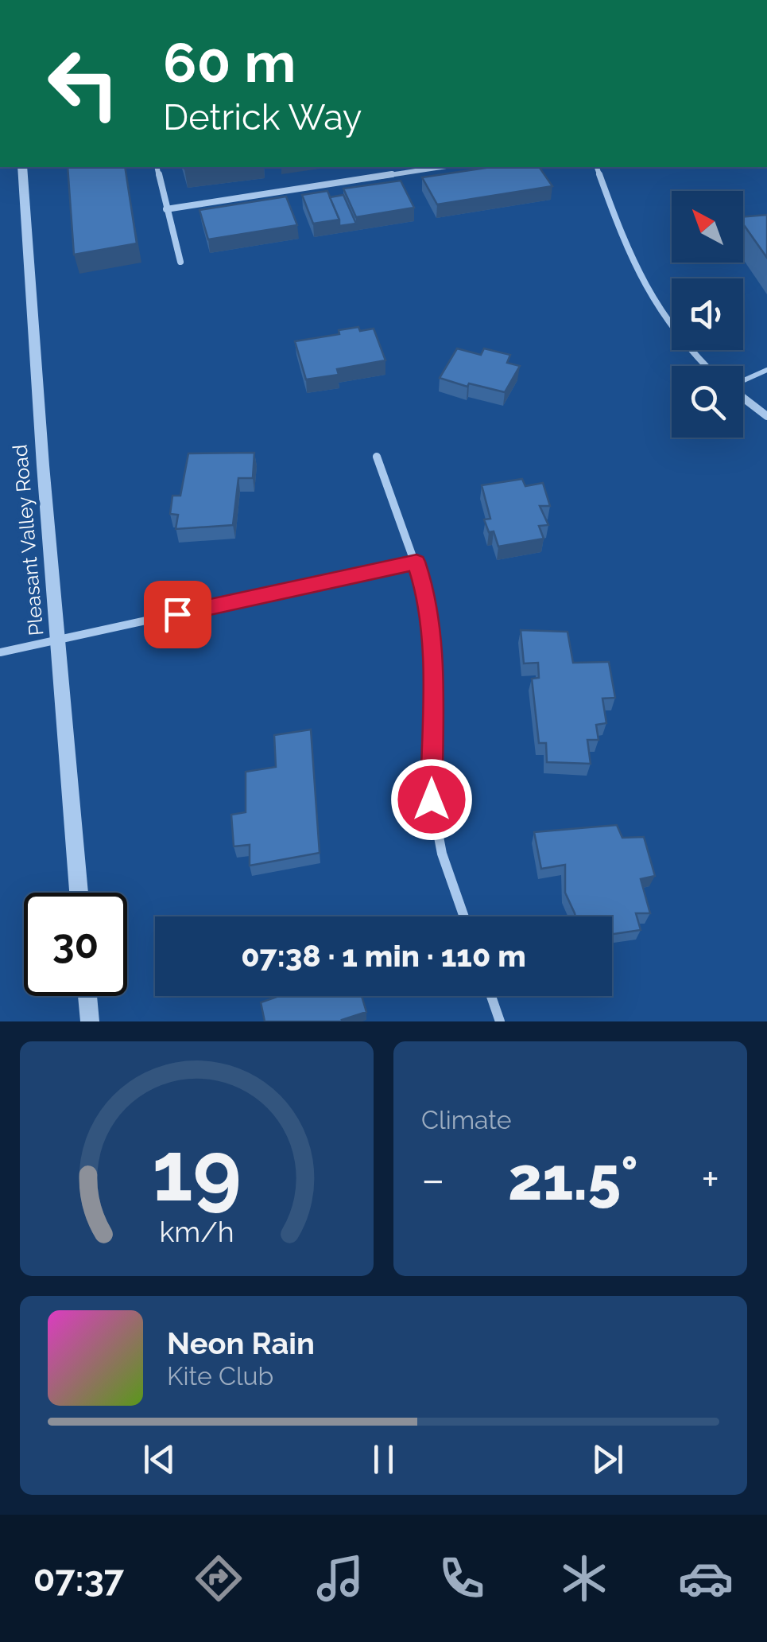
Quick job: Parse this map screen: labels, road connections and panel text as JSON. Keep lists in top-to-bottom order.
{
  "streets": {
    "street": ["Pleasant Valley Road"]
  },
  "north": "top left",
  "page": {
    "turn": ["60 m", "Detrick Way"],
    "limit": "30",
    "trip": "07:38 · 1 min · 110 m",
    "tile": "Climate",
    "heat": ["−", "21.5°", "+"],
    "song": ["Neon Rain", "Kite Club"],
    "tabs": "07:37",
    "gauge": ["19", "km/h"]
  }
}
